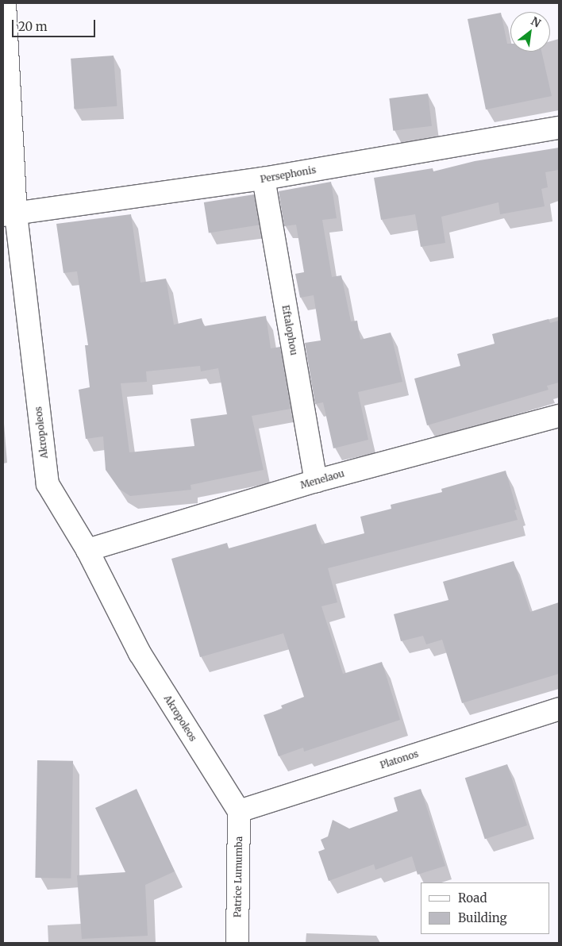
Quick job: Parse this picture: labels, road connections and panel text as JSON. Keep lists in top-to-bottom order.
{
  "streets": {
    "street": [
      "Persephonis",
      "Eftalophou",
      "Akropoleos",
      "Menelaou",
      "Platonos",
      "Patrice Lumumba"
    ]
  },
  "crossings": [
    ["Persephonis", "Eftalophou"],
    ["Persephonis", "Akropoleos"],
    ["Eftalophou", "Menelaou"],
    ["Akropoleos", "Menelaou"],
    ["Akropoleos", "Platonos"],
    ["Akropoleos", "Patrice Lumumba"],
    ["Platonos", "Patrice Lumumba"]
  ],
  "legend": ["Road", "Building"],
  "scale_bar": "20 m",
  "north": "top right"
}
